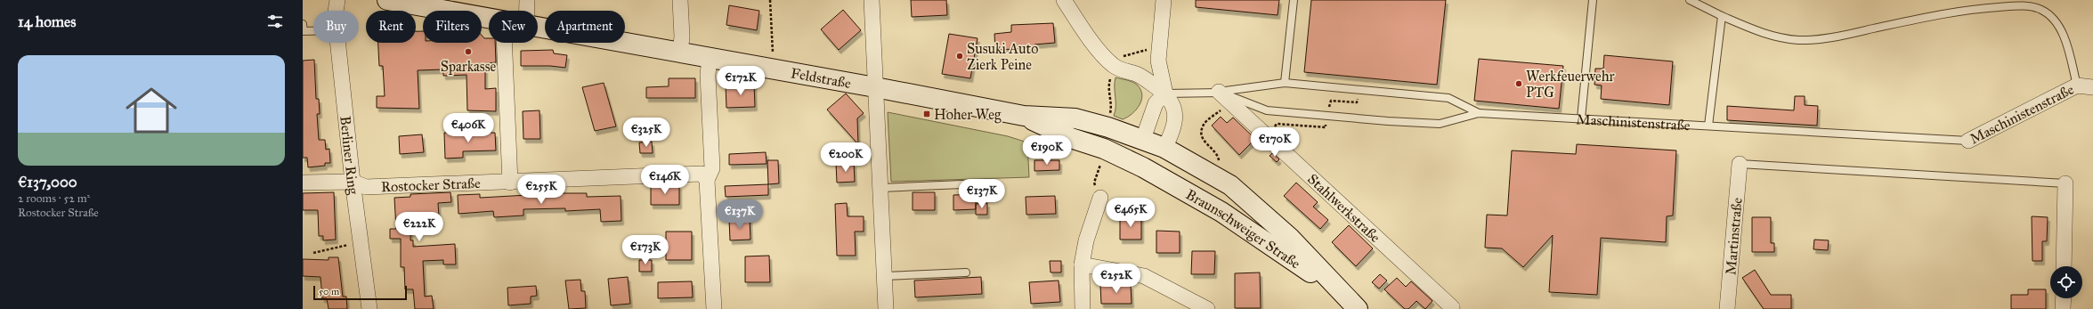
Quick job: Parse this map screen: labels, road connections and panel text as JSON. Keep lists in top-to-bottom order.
{
  "streets": {
    "street": [
      "Feldstraße",
      "Maschinistenstraße",
      "Berliner Ring",
      "Rostocker Straße",
      "Stahlwerkstraße",
      "Braunschweiger Straße",
      "Martinstraße"
    ]
  },
  "crossings": [
    ["Feldstraße", "Braunschweiger Straße"],
    ["Maschinistenstraße", "Stahlwerkstraße"],
    ["Berliner Ring", "Rostocker Straße"]
  ],
  "places": {
    "other": ["Sparkasse", "Susuki Auto Zierk Peine", "Werkfeuerwehr PTG"],
    "transit": ["Hoher Weg"]
  },
  "scale_bar": "50 m",
  "page": {
    "heading": "14 homes",
    "chip": [
      "Buy",
      "Rent",
      "Filters",
      "New",
      "Apartment"
    ],
    "list": [
      {
        "name": "€137,000",
        "note": "2 rooms · 52 m² · Rostocker Straße"
      }
    ],
    "price": [
      "€172K",
      "€406K",
      "€325K",
      "€170K",
      "€190K",
      "€200K",
      "€146K",
      "€255K",
      "€137K",
      "€465K",
      "€137K",
      "€222K",
      "€173K",
      "€252K"
    ],
    "scale": "50 m"
  }
}
